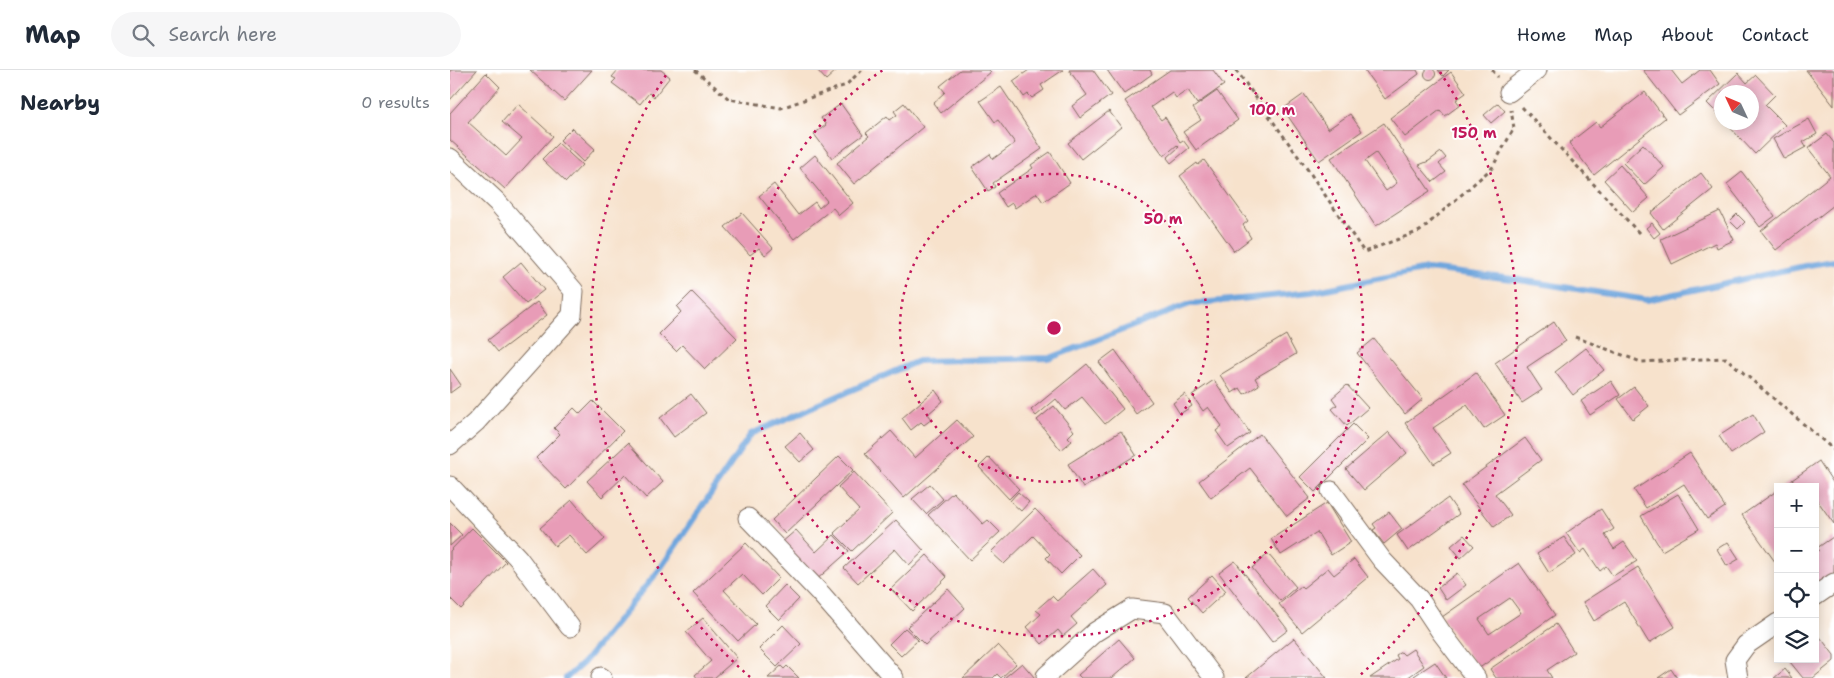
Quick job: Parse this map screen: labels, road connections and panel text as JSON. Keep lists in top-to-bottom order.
{
  "north": "top left",
  "page": {
    "header": "Map",
    "search": "Search here",
    "nav": [
      "Home",
      "Map",
      "About",
      "Contact"
    ],
    "heading": ["Nearby", "0 results"],
    "map_buttons": ["+", "−"]
  },
  "rings": ["100 m", "150 m", "50 m"]
}
